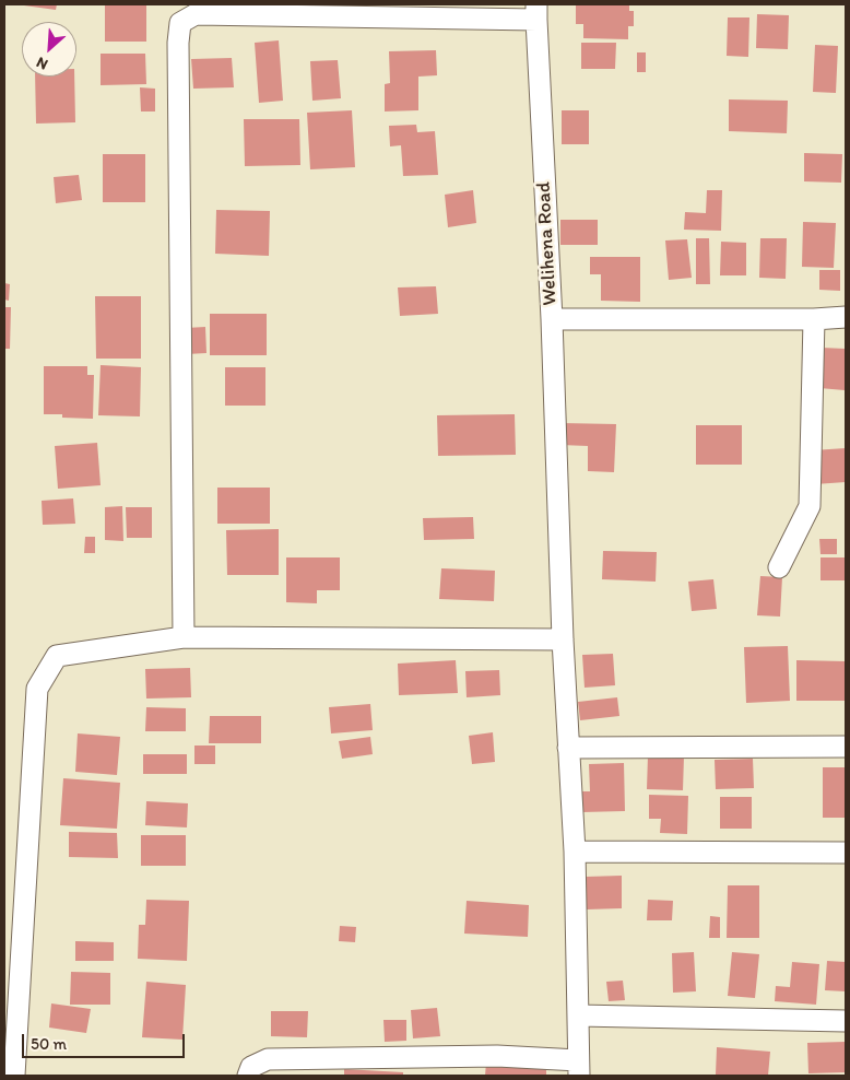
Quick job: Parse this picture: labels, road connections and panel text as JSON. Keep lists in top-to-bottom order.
{
  "streets": {
    "street": ["Welihena Road"]
  },
  "scale_bar": "50 m",
  "north": "bottom left"
}
